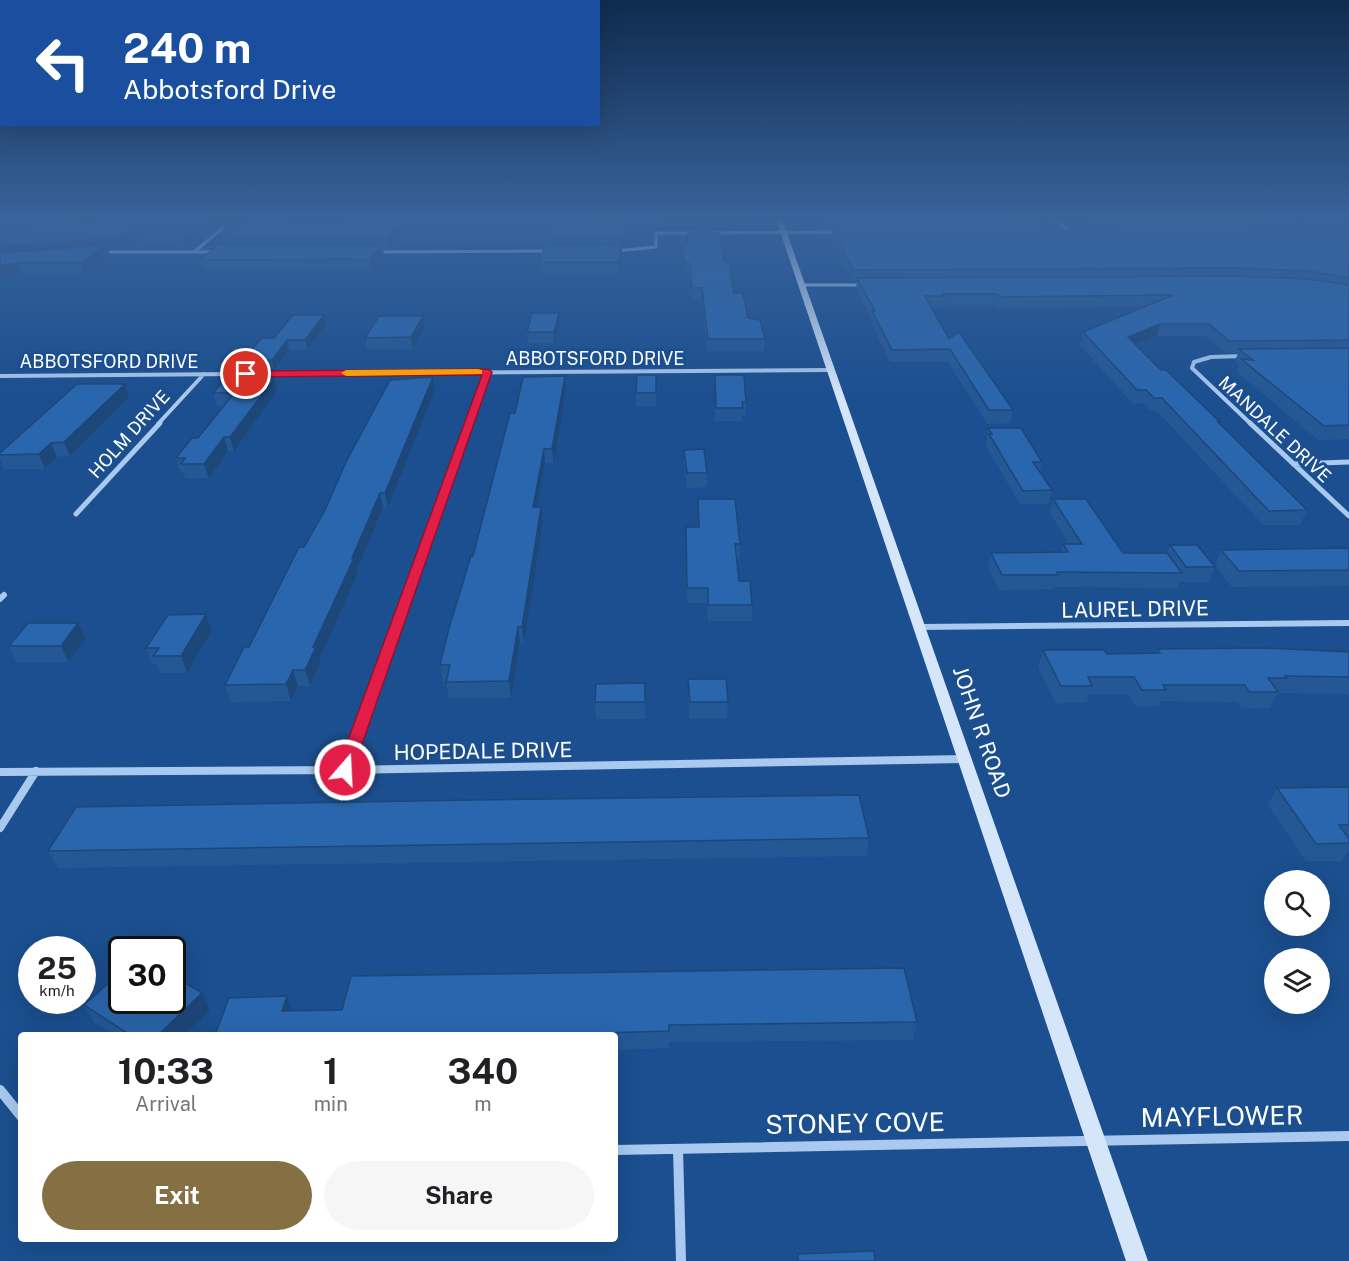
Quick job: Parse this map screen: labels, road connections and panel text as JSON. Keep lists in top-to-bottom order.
{
  "streets": {
    "main road": ["JOHN R ROAD"],
    "street": [
      "ABBOTSFORD DRIVE",
      "MANDALE DRIVE",
      "HOLM DRIVE",
      "LAUREL DRIVE",
      "HOPEDALE DRIVE",
      "MAYFLOWER",
      "STONEY COVE"
    ]
  },
  "crossings": [
    ["ABBOTSFORD DRIVE", "HOLM DRIVE"],
    ["ABBOTSFORD DRIVE", "JOHN R ROAD"],
    ["LAUREL DRIVE", "JOHN R ROAD"],
    ["JOHN R ROAD", "HOPEDALE DRIVE"],
    ["JOHN R ROAD", "MAYFLOWER"],
    ["JOHN R ROAD", "STONEY COVE"],
    ["MAYFLOWER", "STONEY COVE"]
  ],
  "page": {
    "turn": ["240 m", "Abbotsford Drive"],
    "speed": "25 km/h",
    "limit": "30",
    "eta": [
      "10:33",
      "Arrival",
      "1",
      "min",
      "340",
      "m"
    ],
    "buttons": ["Exit", "Share"]
  }
}
